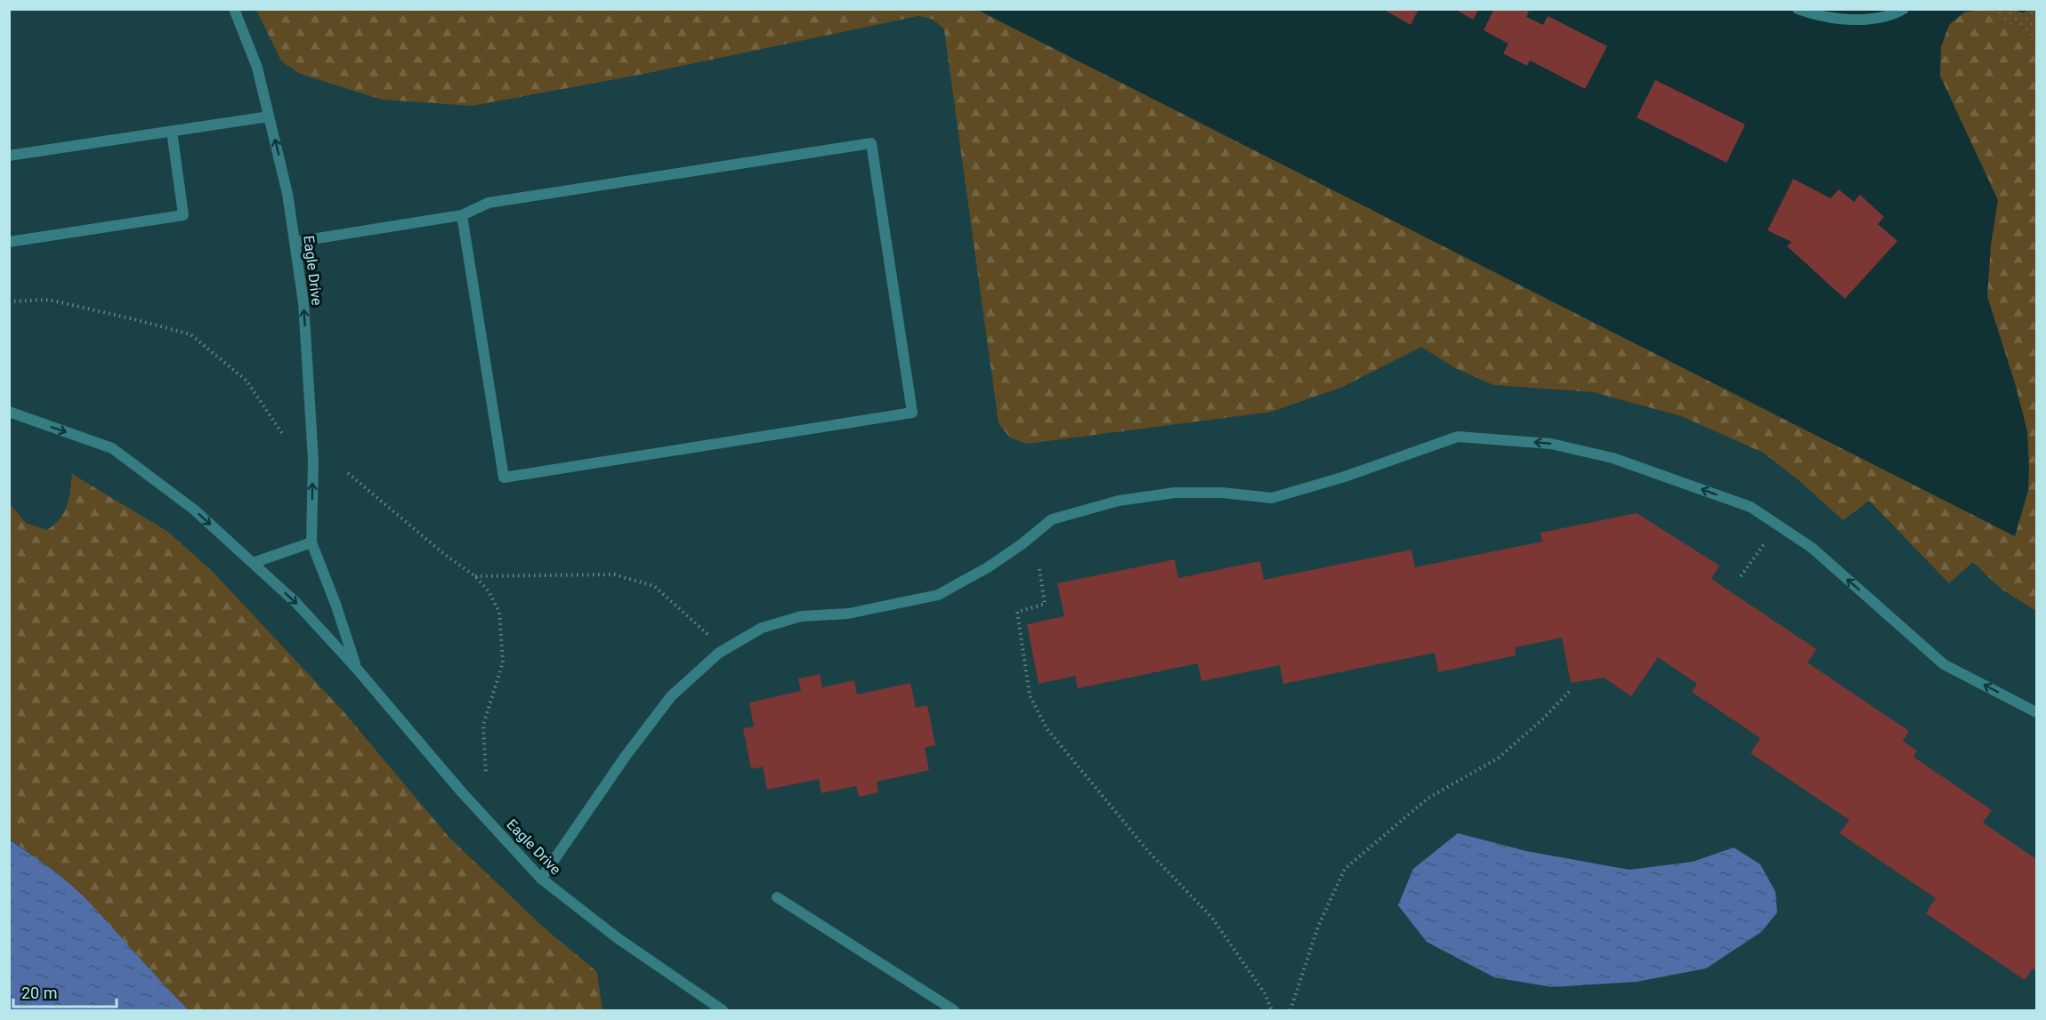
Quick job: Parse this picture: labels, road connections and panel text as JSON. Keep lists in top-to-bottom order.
{
  "streets": {
    "street": ["Eagle Drive"]
  },
  "scale_bar": "20 m"
}
